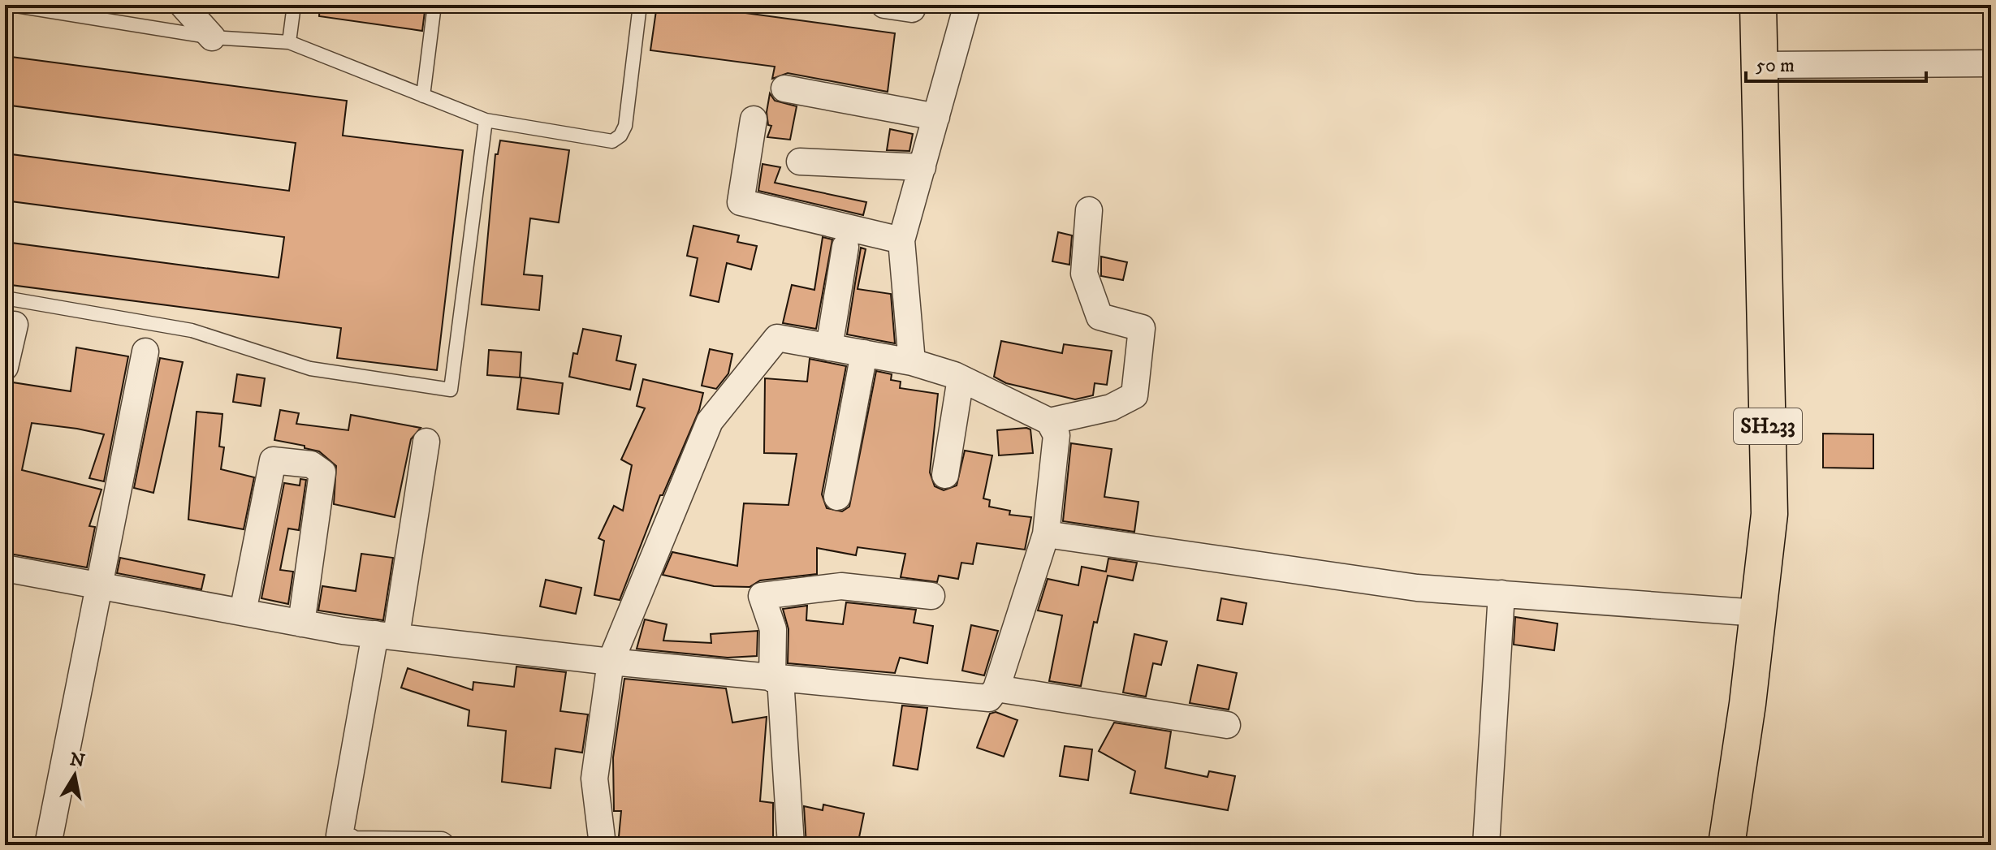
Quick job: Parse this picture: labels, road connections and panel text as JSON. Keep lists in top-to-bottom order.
{
  "streets": {
    "main road": ["SH233"]
  },
  "scale_bar": "50 m",
  "north": "top"
}
